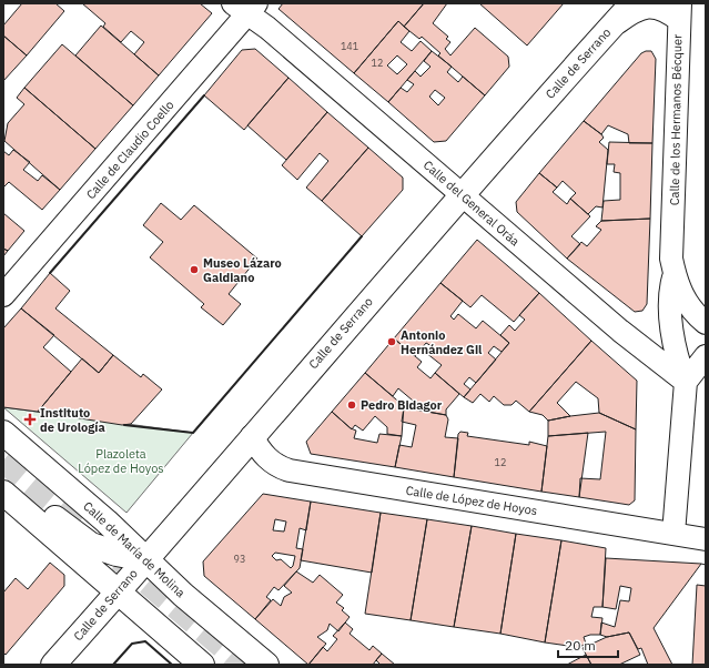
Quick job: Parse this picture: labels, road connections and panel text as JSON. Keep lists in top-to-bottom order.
{
  "streets": {
    "main road": ["Calle de Serrano", "Calle de María de Molina"],
    "street": [
      "Calle de los Hermanos Bécquer",
      "Calle de Claudio Coello",
      "Calle del General Oráa",
      "Calle de López de Hoyos"
    ]
  },
  "crossings": [
    ["Calle de Serrano", "Calle de los Hermanos Bécquer"],
    ["Calle de Serrano", "Calle del General Oráa"],
    ["Calle de Serrano", "Calle de López de Hoyos"],
    ["Calle de Serrano", "Calle de María de Molina"],
    ["Calle de los Hermanos Bécquer", "Calle del General Oráa"],
    ["Calle de los Hermanos Bécquer", "Calle de López de Hoyos"],
    ["Calle de Claudio Coello", "Calle del General Oráa"]
  ],
  "parks": ["Plazoleta López de Hoyos"],
  "places": {
    "other": ["Museo Lázaro Galdiano", "Antonio Hernández Gil", "Pedro Bidagor"],
    "health": ["Instituto de Urología"]
  },
  "house_numbers": [
    "141",
    "12",
    "12",
    "93"
  ],
  "scale_bar": "20 m"
}
